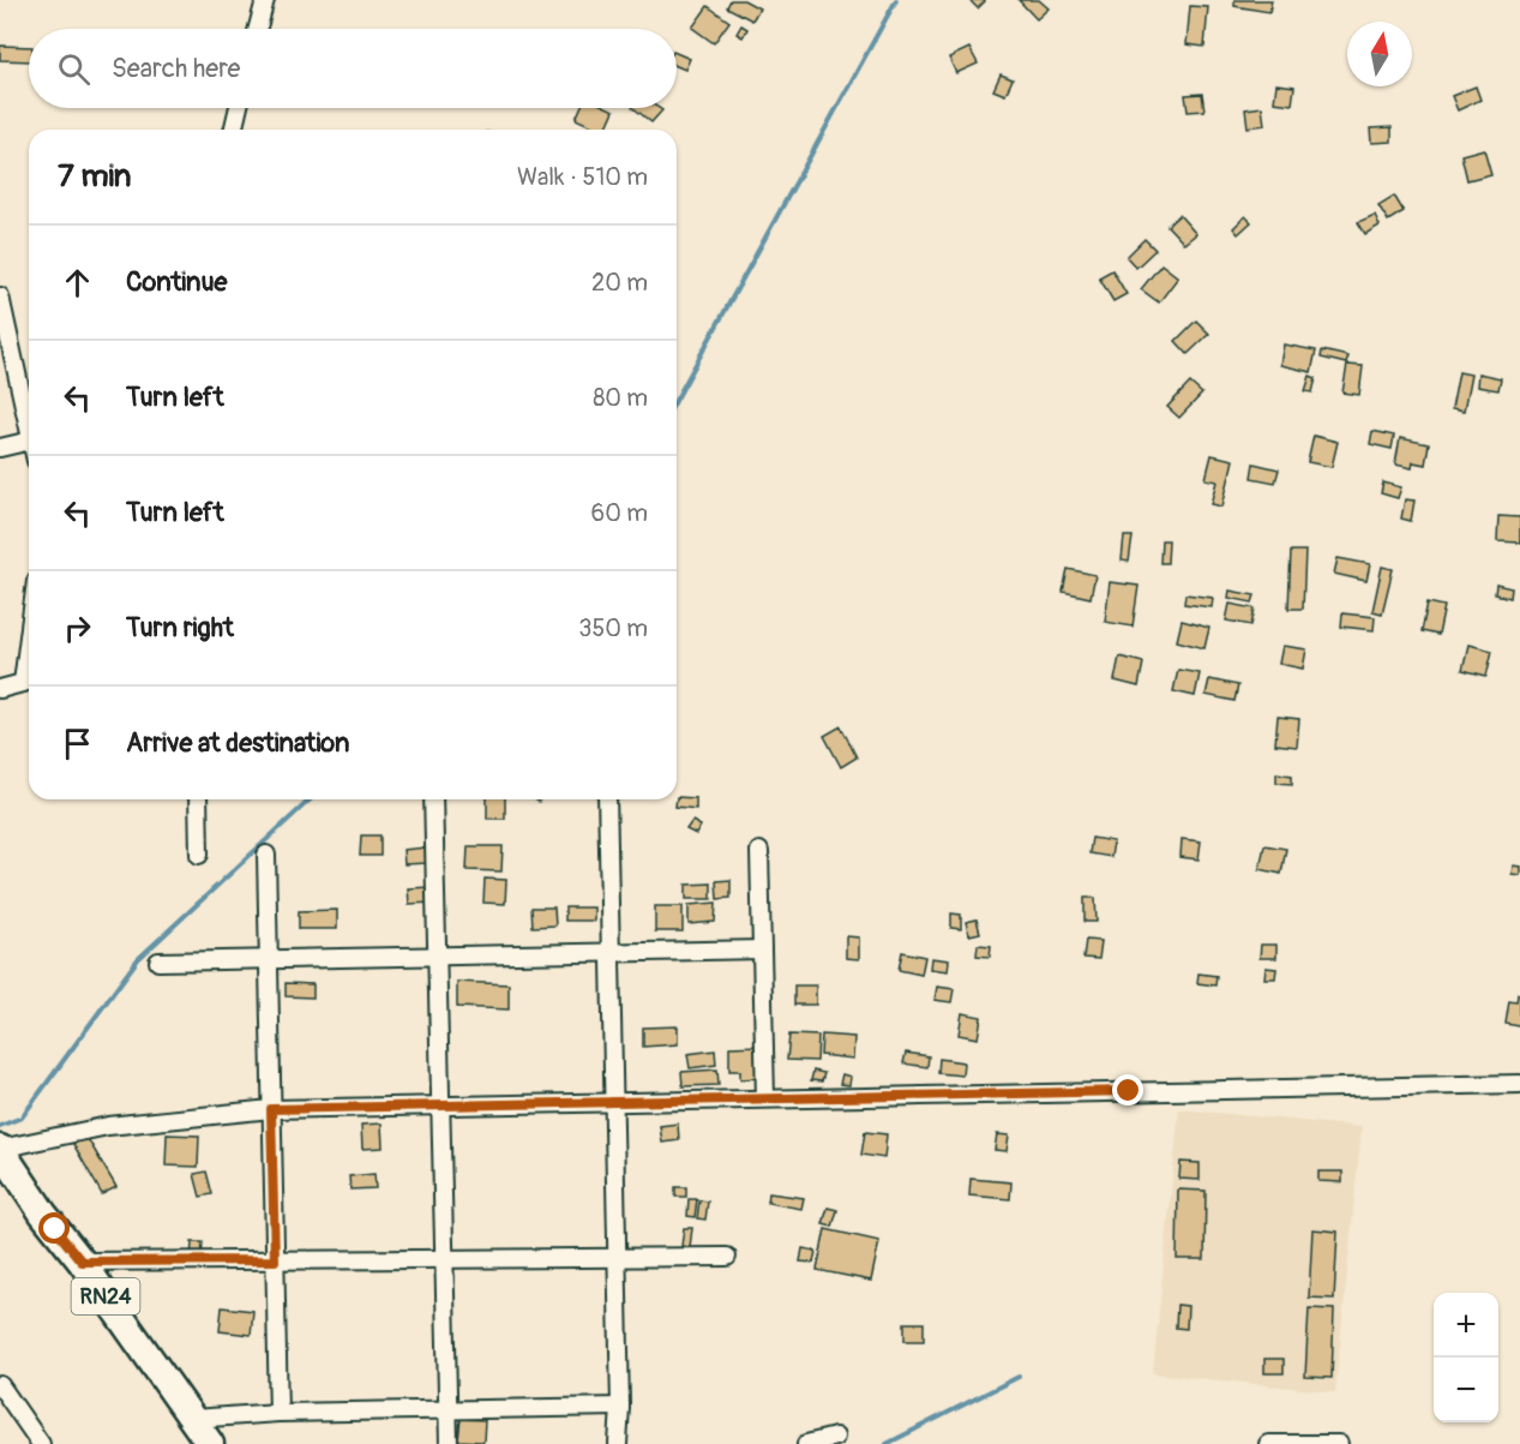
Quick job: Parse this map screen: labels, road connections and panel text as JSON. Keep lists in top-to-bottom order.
{
  "streets": {
    "main road": ["RN24"]
  },
  "north": "top",
  "page": {
    "search": "Search here",
    "heading": ["7 min", "Walk · 510 m"],
    "list": [
      ["Continue", "20 m"],
      ["Turn left", "80 m"],
      ["Turn left", "60 m"],
      ["Turn right", "350 m"],
      "Arrive at destination"
    ],
    "map_buttons": ["+", "−"]
  }
}
